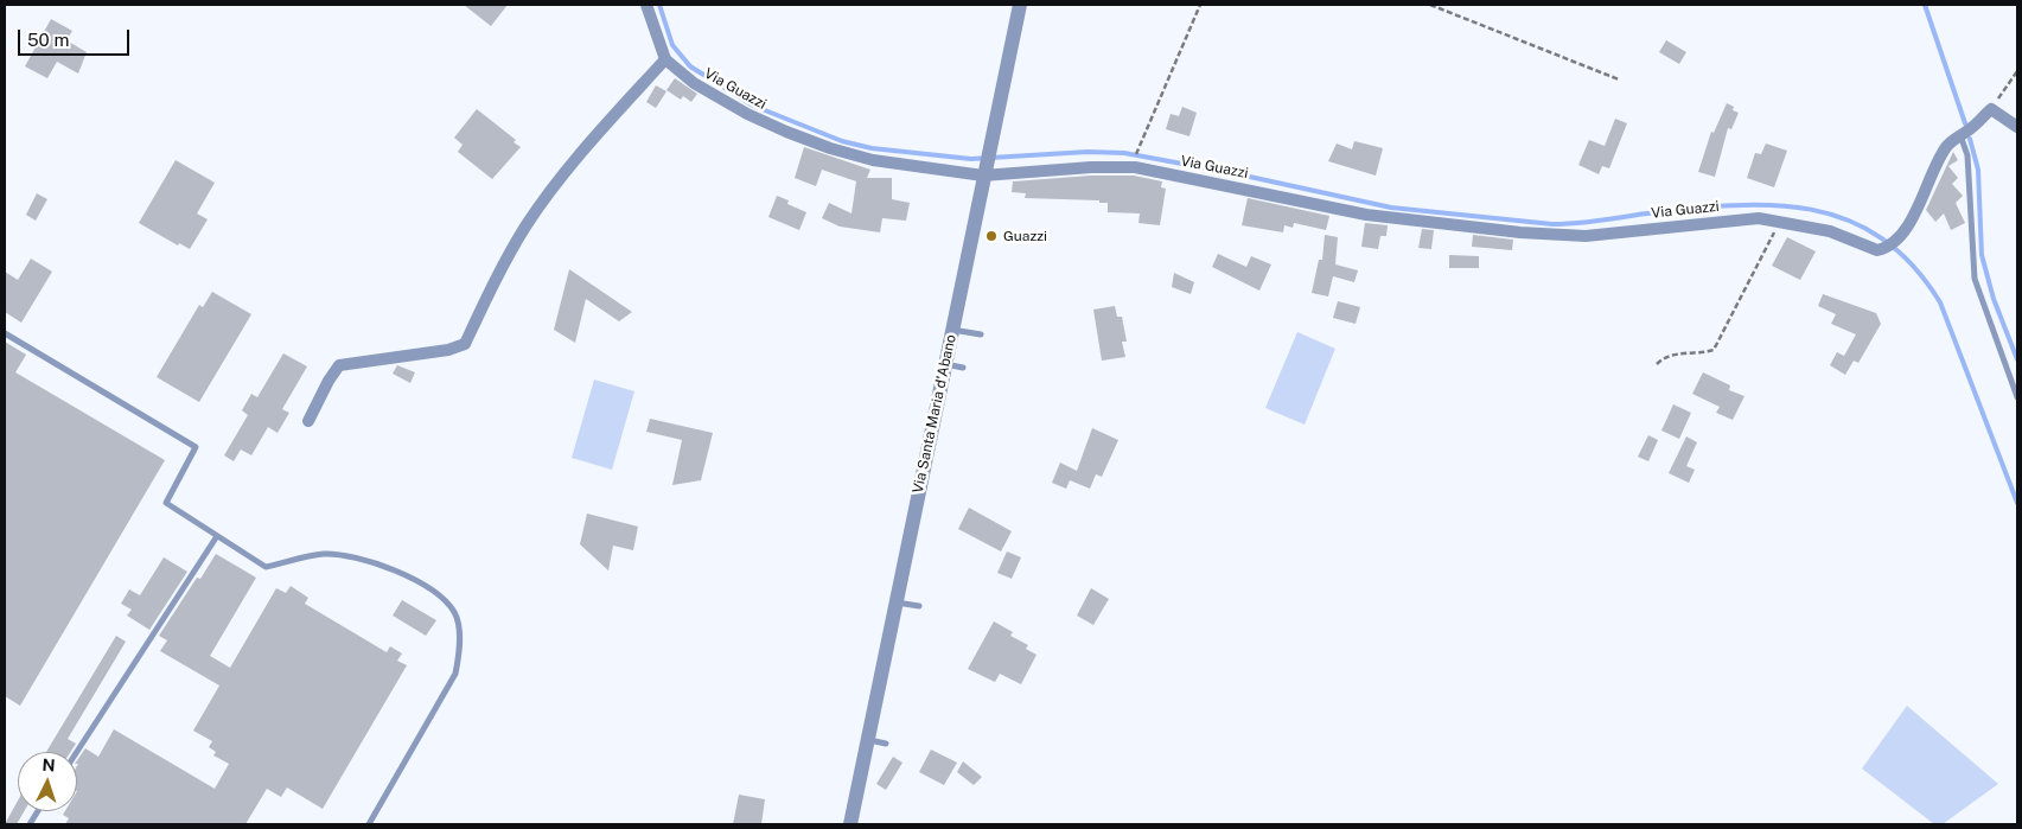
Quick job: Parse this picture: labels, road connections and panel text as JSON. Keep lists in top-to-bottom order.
{
  "streets": {
    "street": ["Via Guazzi", "Via Santa Maria d'Abano"]
  },
  "crossings": [
    ["Via Guazzi", "Via Santa Maria d'Abano"]
  ],
  "places": ["Guazzi"],
  "scale_bar": "50 m",
  "north": "top"
}
